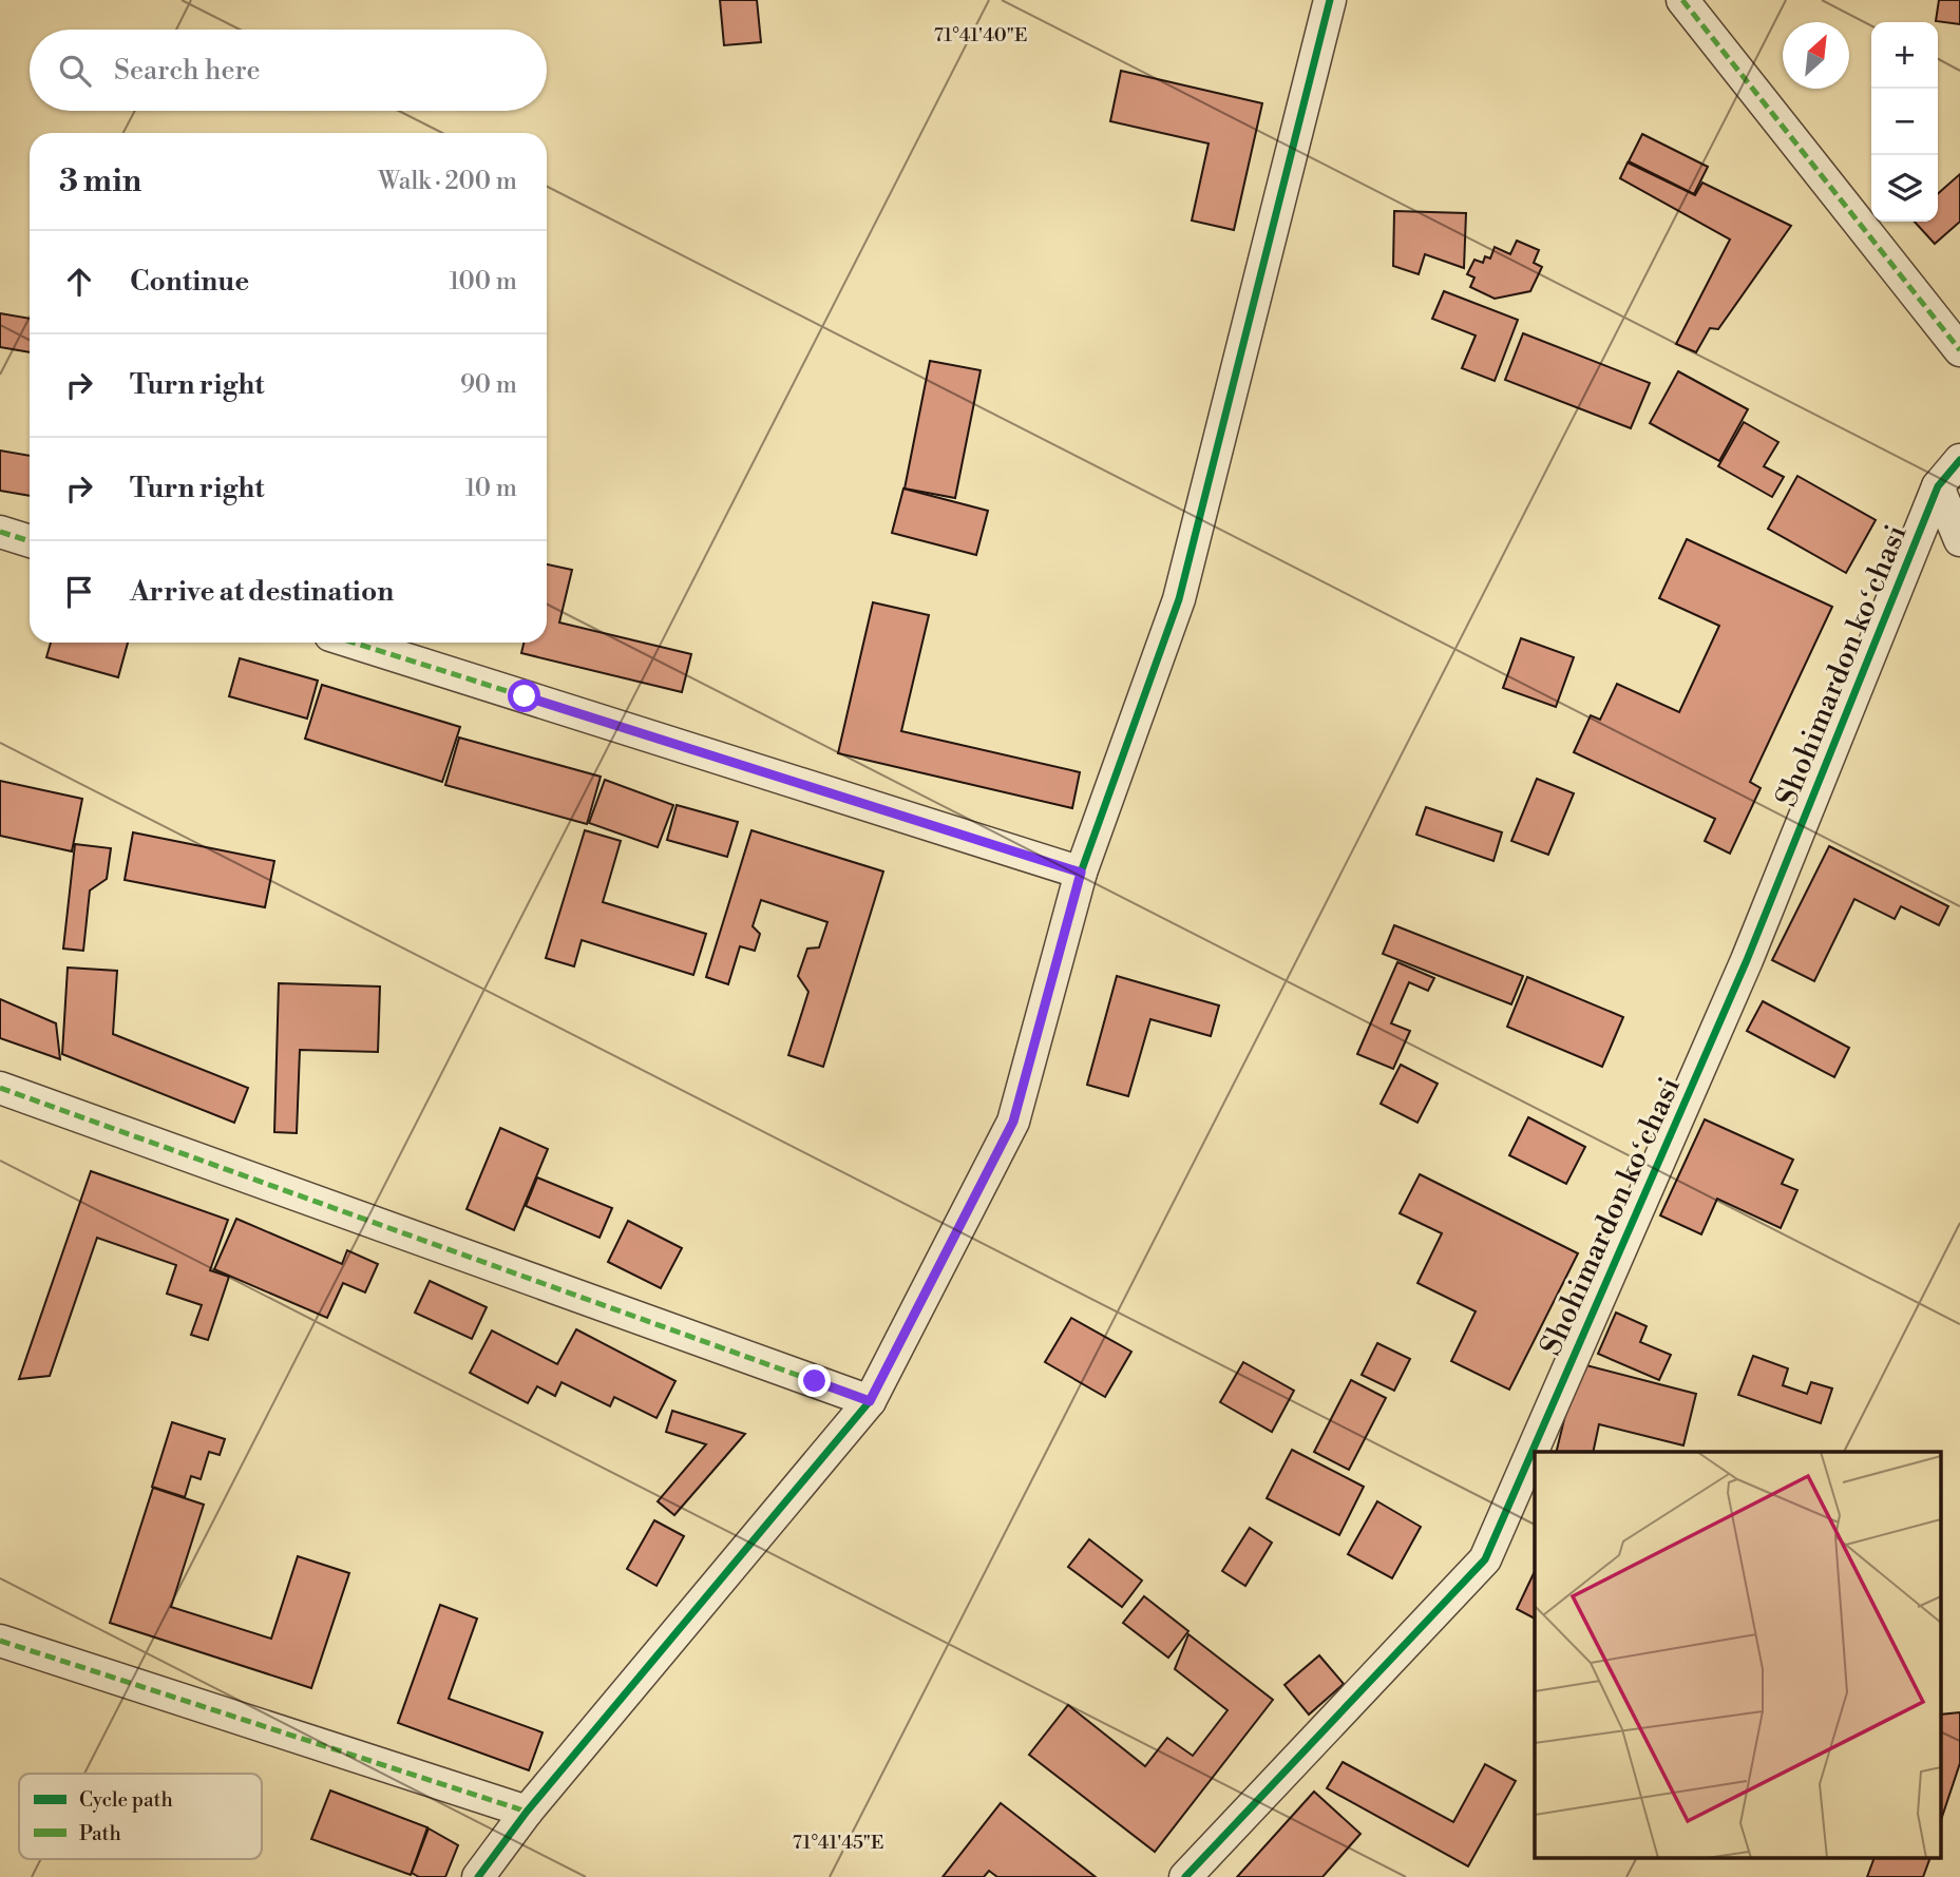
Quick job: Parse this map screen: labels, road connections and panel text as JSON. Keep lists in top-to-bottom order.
{
  "streets": {
    "street": ["Shohimardon koʻchasi"]
  },
  "legend": ["Cycle path", "Path"],
  "north": "top right",
  "page": {
    "map_buttons": ["+", "−"],
    "search": "Search here",
    "heading": ["3 min", "Walk · 200 m"],
    "list": [
      ["Continue", "100 m"],
      ["Turn right", "90 m"],
      ["Turn right", "10 m"],
      "Arrive at destination"
    ]
  },
  "coordinates": ["71°41'40\"E", "71°41'45\"E"]
}
